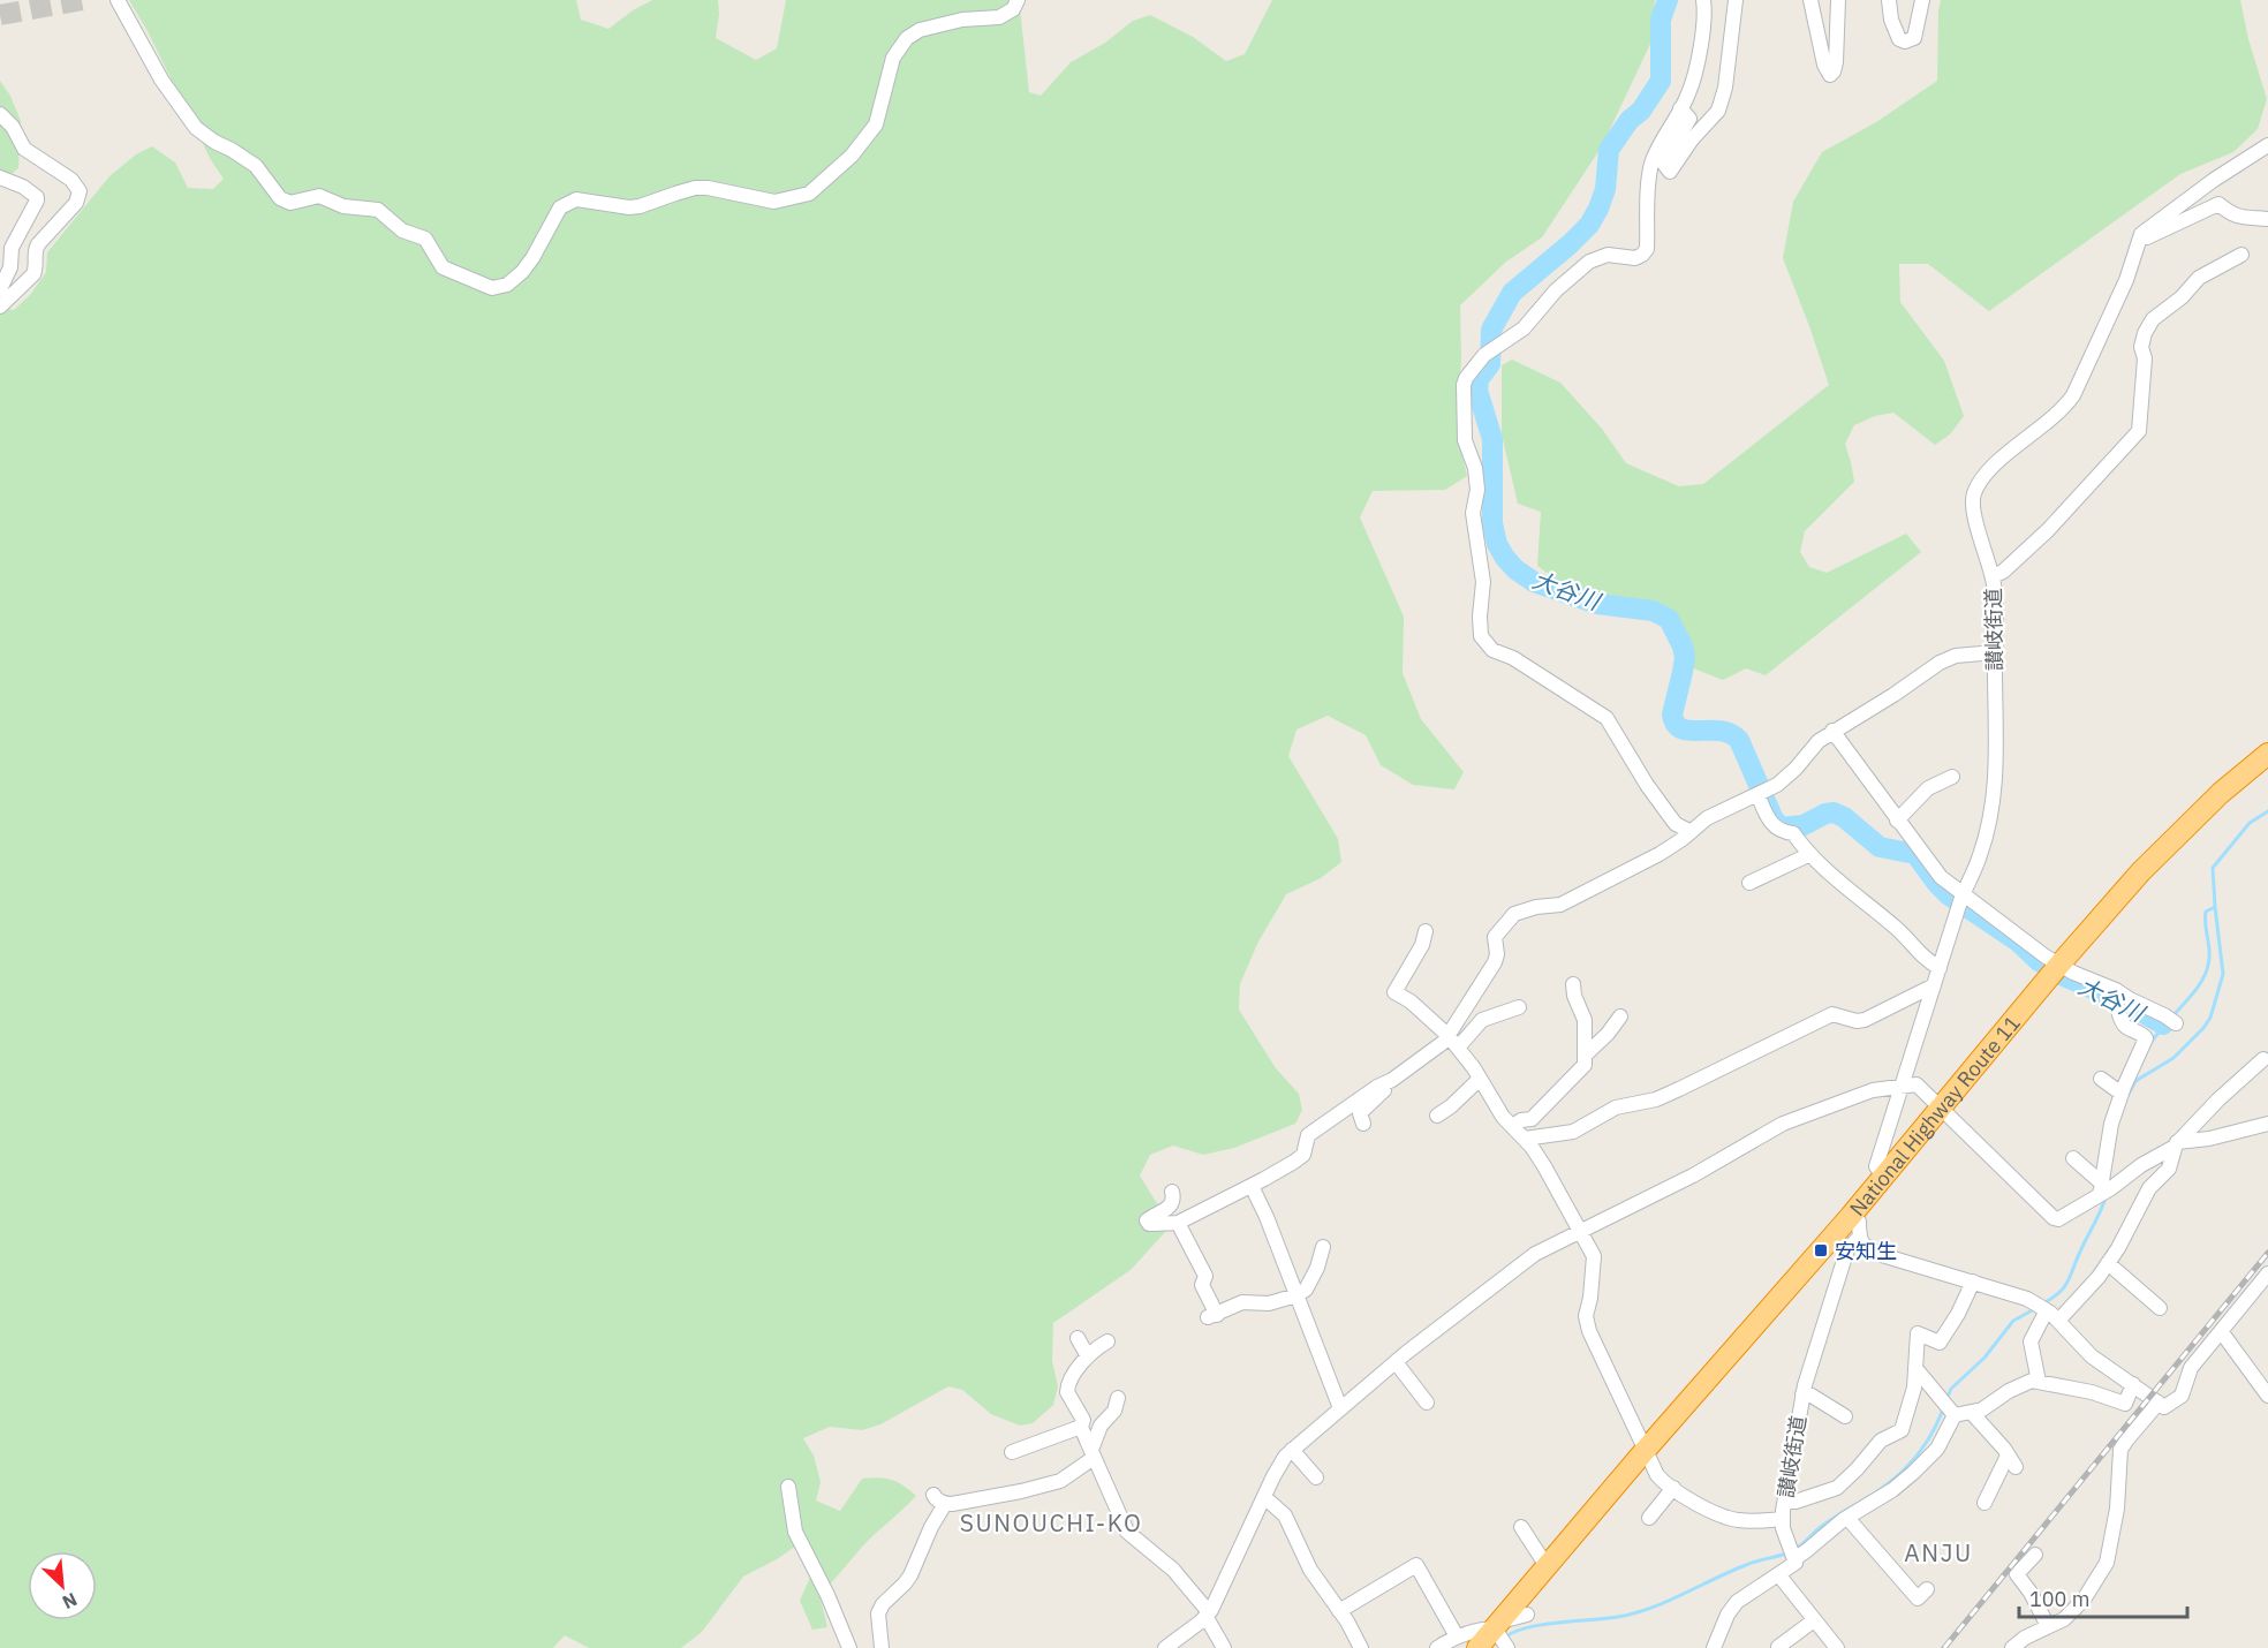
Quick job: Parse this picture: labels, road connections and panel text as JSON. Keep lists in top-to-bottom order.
{
  "streets": {
    "highway": ["National Highway Route 11"],
    "street": ["讃岐街道"]
  },
  "crossings": [
    ["讃岐街道", "National Highway Route 11"]
  ],
  "districts": ["SUNOUCHI-KO", "ANJU"],
  "water": ["大谷川"],
  "places": {
    "transit": ["安知生"]
  },
  "scale_bar": "100 m",
  "north": "bottom right"
}
